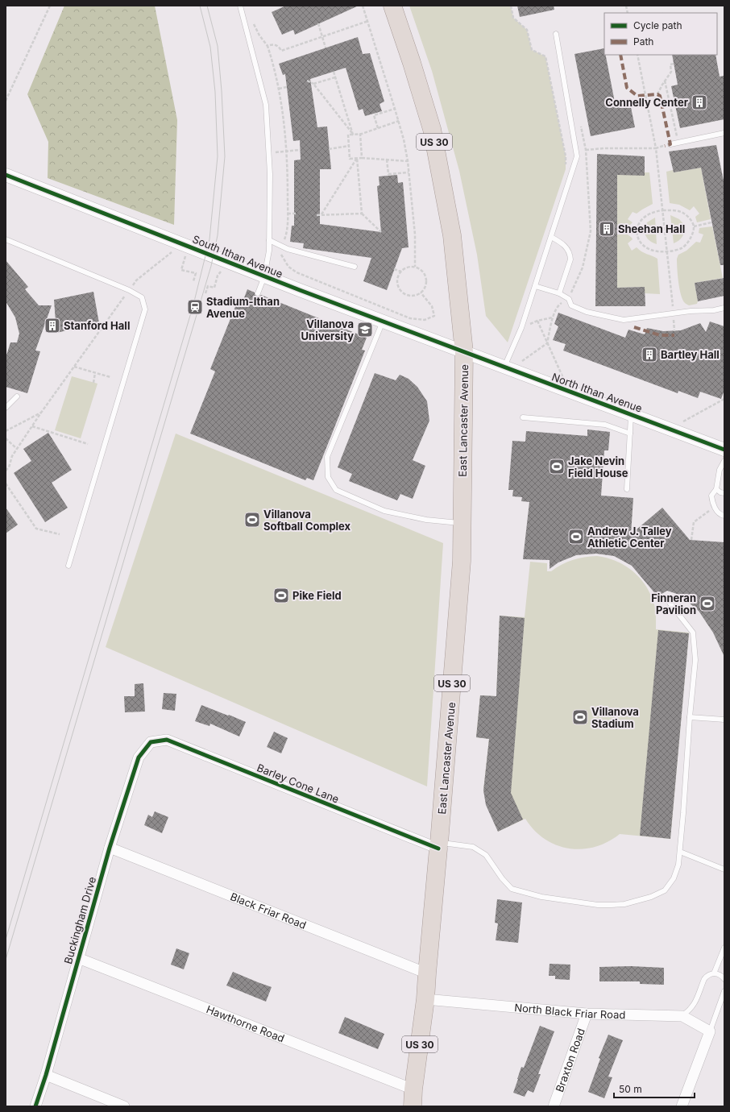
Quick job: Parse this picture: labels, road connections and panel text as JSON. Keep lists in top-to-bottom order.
{
  "streets": {
    "highway": ["US 30", "East Lancaster Avenue"],
    "street": [
      "South Ithan Avenue",
      "North Ithan Avenue",
      "Barley Cone Lane",
      "Black Friar Road",
      "Buckingham Drive",
      "North Black Friar Road",
      "Hawthorne Road",
      "Braxton Road"
    ]
  },
  "crossings": [
    ["South Ithan Avenue", "North Ithan Avenue"],
    ["South Ithan Avenue", "East Lancaster Avenue"],
    ["North Ithan Avenue", "East Lancaster Avenue"],
    ["East Lancaster Avenue", "Barley Cone Lane"],
    ["East Lancaster Avenue", "Black Friar Road"],
    ["East Lancaster Avenue", "North Black Friar Road"],
    ["East Lancaster Avenue", "Hawthorne Road"],
    ["Barley Cone Lane", "Buckingham Drive"],
    ["Black Friar Road", "Buckingham Drive"],
    ["Buckingham Drive", "Hawthorne Road"],
    ["North Black Friar Road", "Braxton Road"]
  ],
  "places": {
    "building": [
      "Connelly Center",
      "Sheehan Hall",
      "Stanford Hall",
      "Bartley Hall"
    ],
    "station": ["Stadium-Ithan Avenue"],
    "school or university": ["Villanova University"],
    "sports": [
      "Jake Nevin Field House",
      "Villanova Softball Complex",
      "Andrew J. Talley Athletic Center",
      "Pike Field",
      "Finneran Pavilion",
      "Villanova Stadium"
    ]
  },
  "legend": ["Cycle path", "Path"],
  "scale_bar": "50 m"
}
